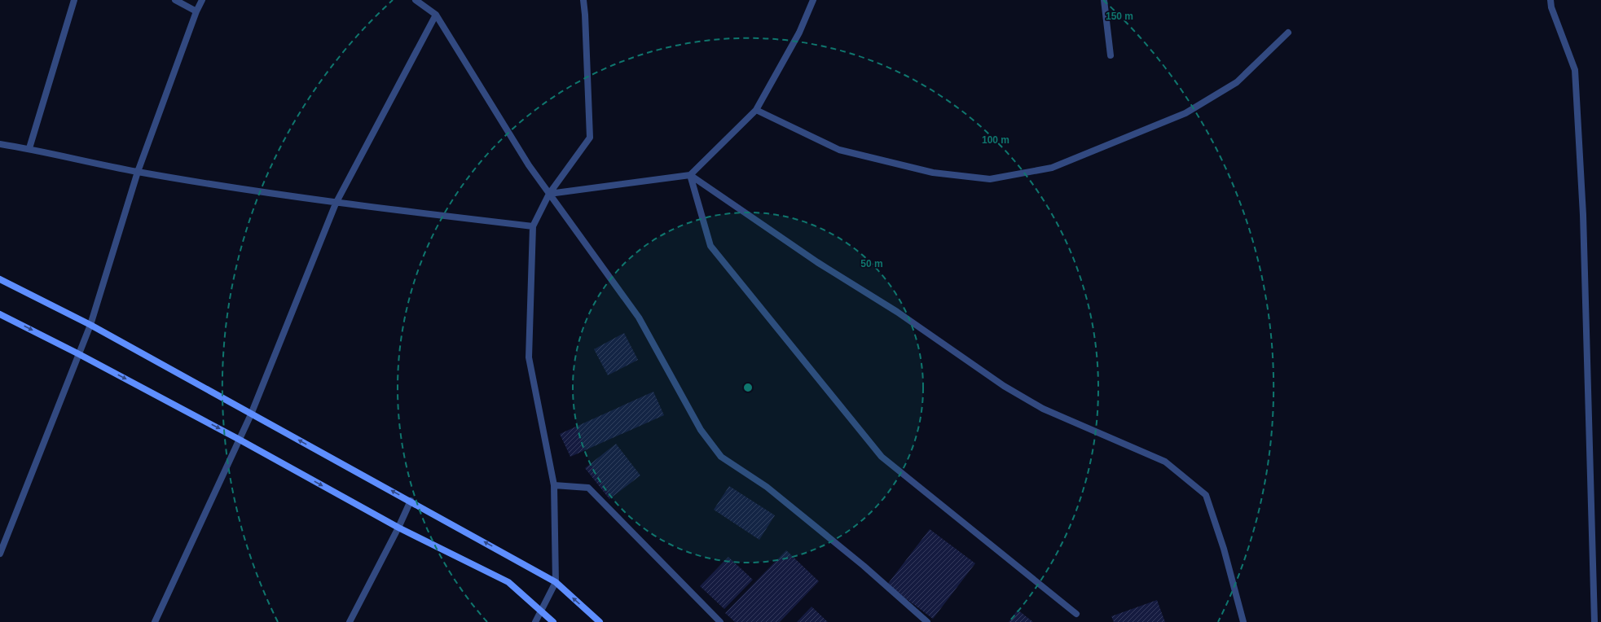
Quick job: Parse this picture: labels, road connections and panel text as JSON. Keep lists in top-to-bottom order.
{
  "rings": ["150 m", "100 m", "50 m"]
}
